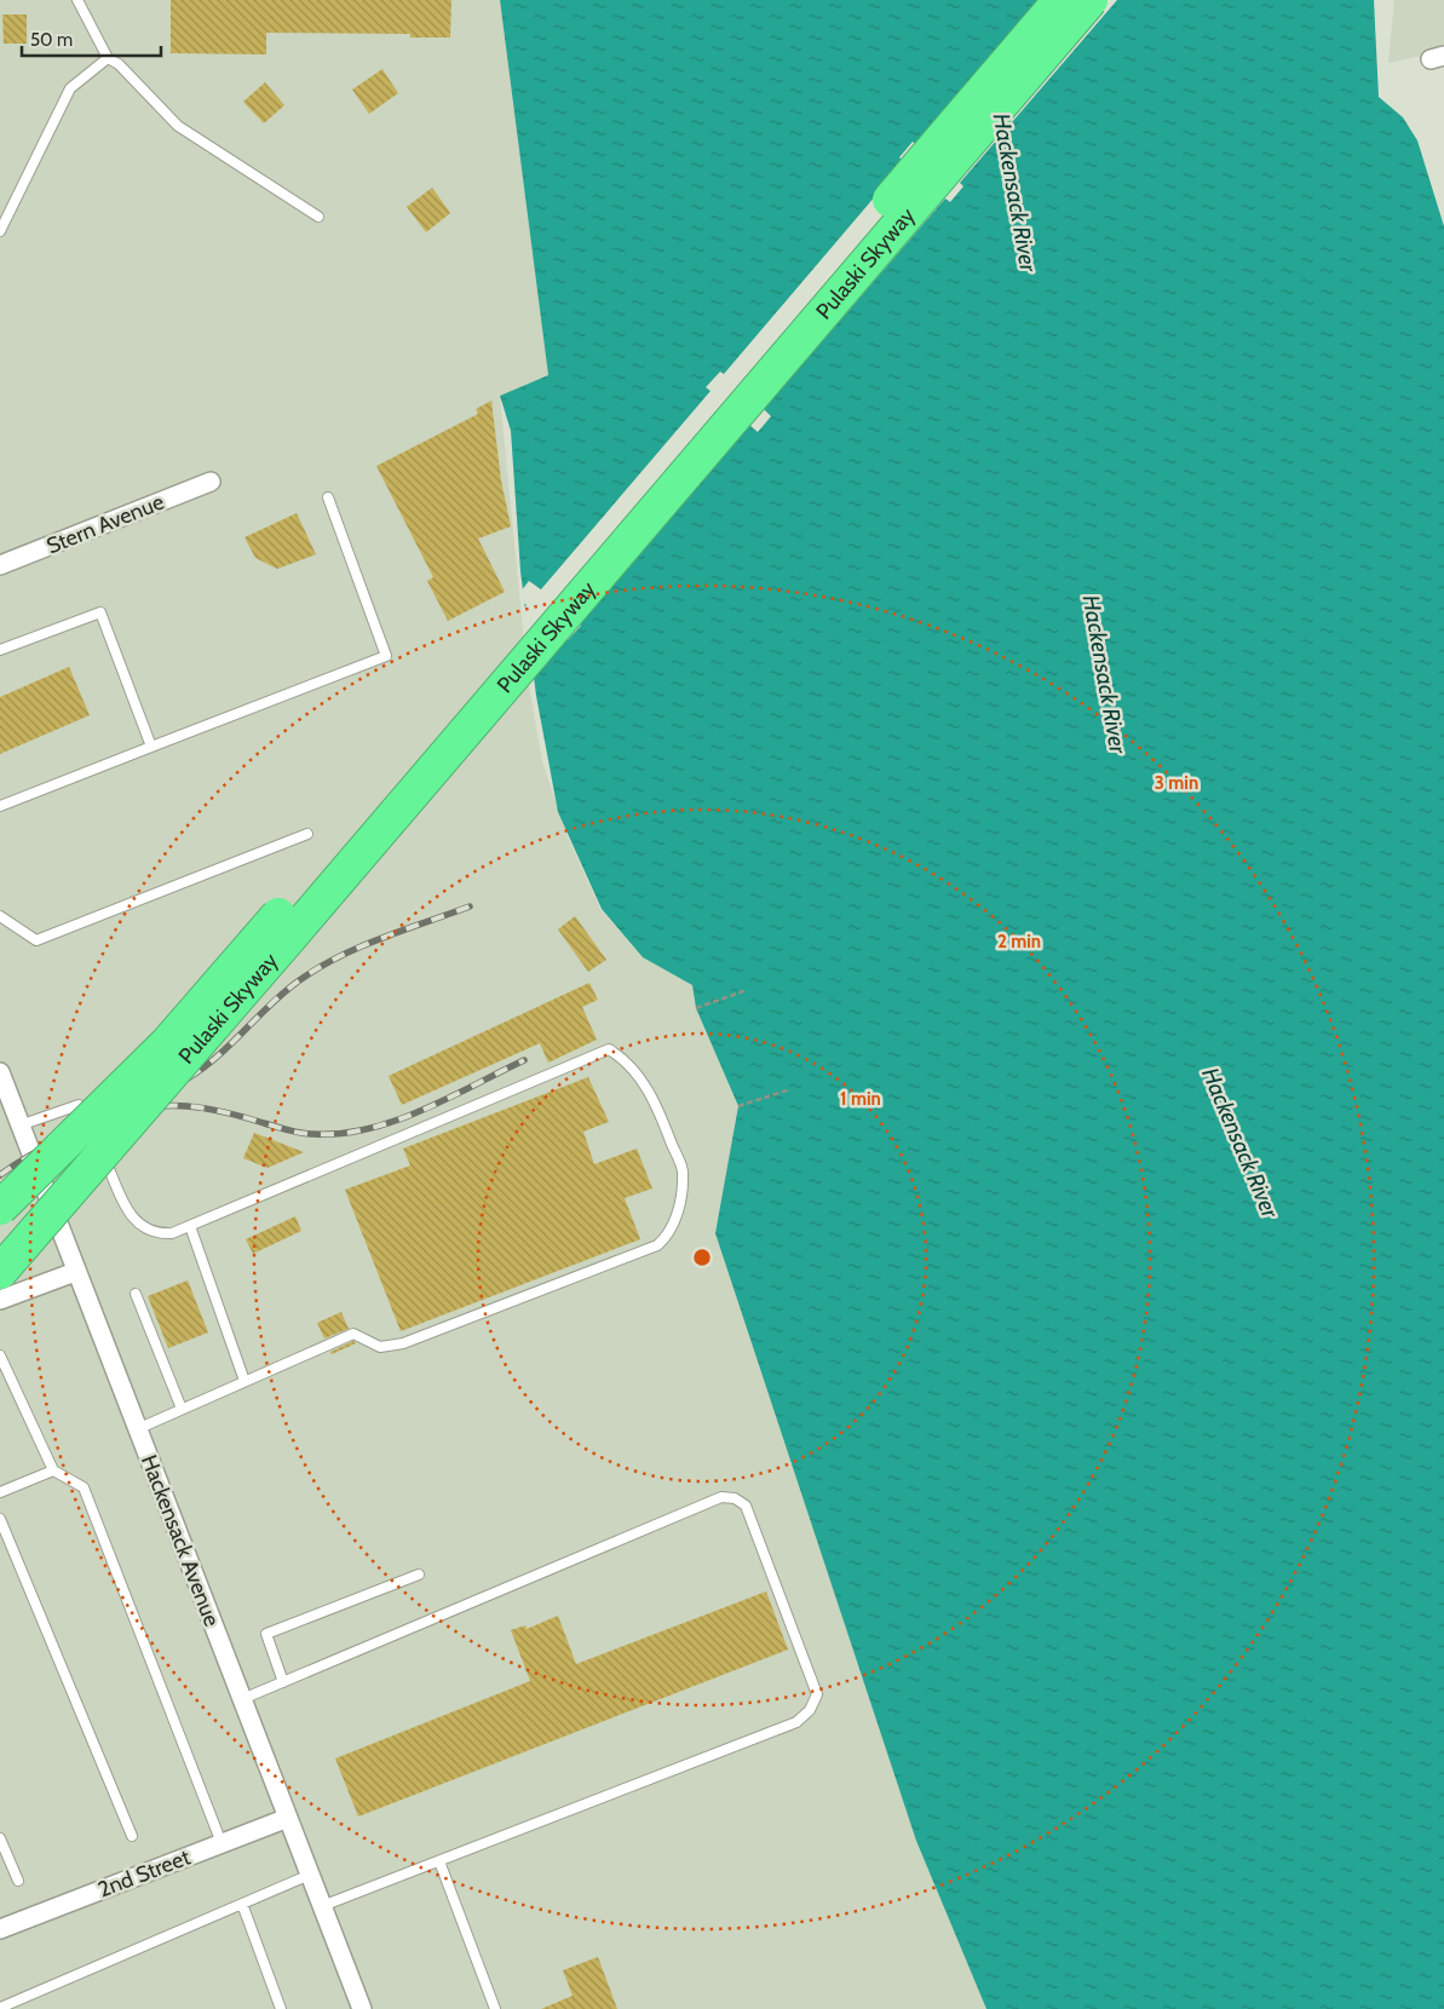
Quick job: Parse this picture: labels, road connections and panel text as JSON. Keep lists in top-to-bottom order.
{
  "streets": {
    "highway": ["Pulaski Skyway"],
    "street": ["Stern Avenue", "Hackensack Avenue", "2nd Street"]
  },
  "crossings": [
    ["Hackensack Avenue", "2nd Street"]
  ],
  "water": ["Hackensack River"],
  "scale_bar": "50 m",
  "rings": ["3 min", "2 min", "1 min"]
}
